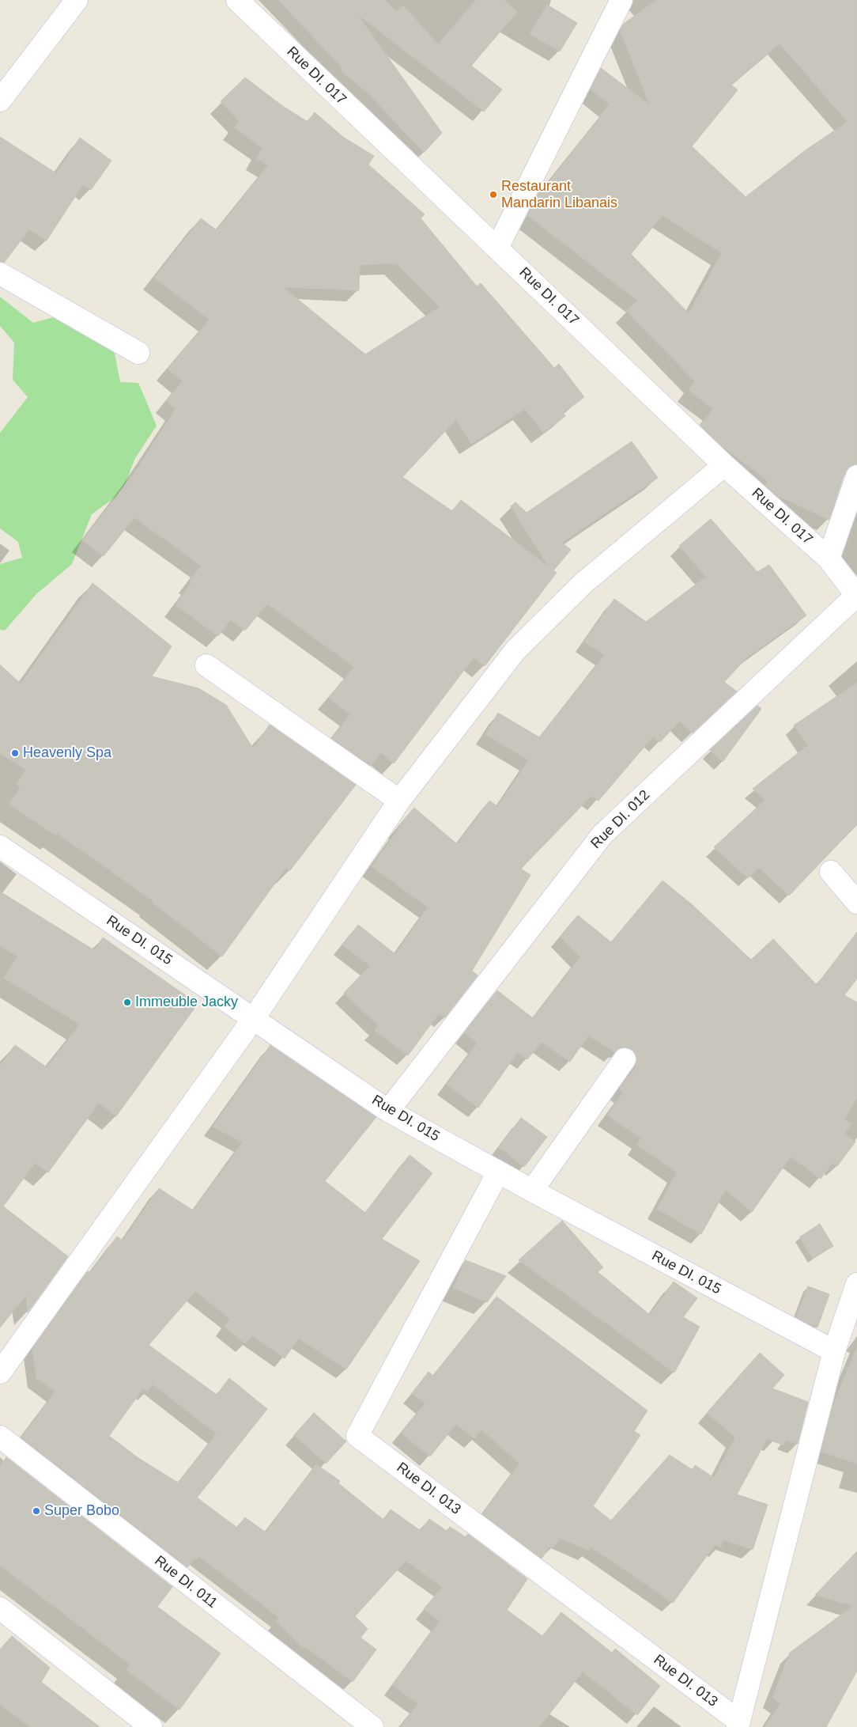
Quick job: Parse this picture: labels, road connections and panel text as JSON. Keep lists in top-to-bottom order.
{
  "streets": {
    "street": [
      "Rue DI. 017",
      "Rue DI. 012",
      "Rue DI. 015",
      "Rue DI. 013",
      "Rue DI. 011"
    ]
  },
  "crossings": [
    ["Rue DI. 017", "Rue DI. 012"],
    ["Rue DI. 012", "Rue DI. 015"],
    ["Rue DI. 015", "Rue DI. 013"]
  ],
  "places": [
    "Restaurant Mandarin Libanais",
    "Heavenly Spa",
    "Immeuble Jacky",
    "Super Bobo"
  ]
}
